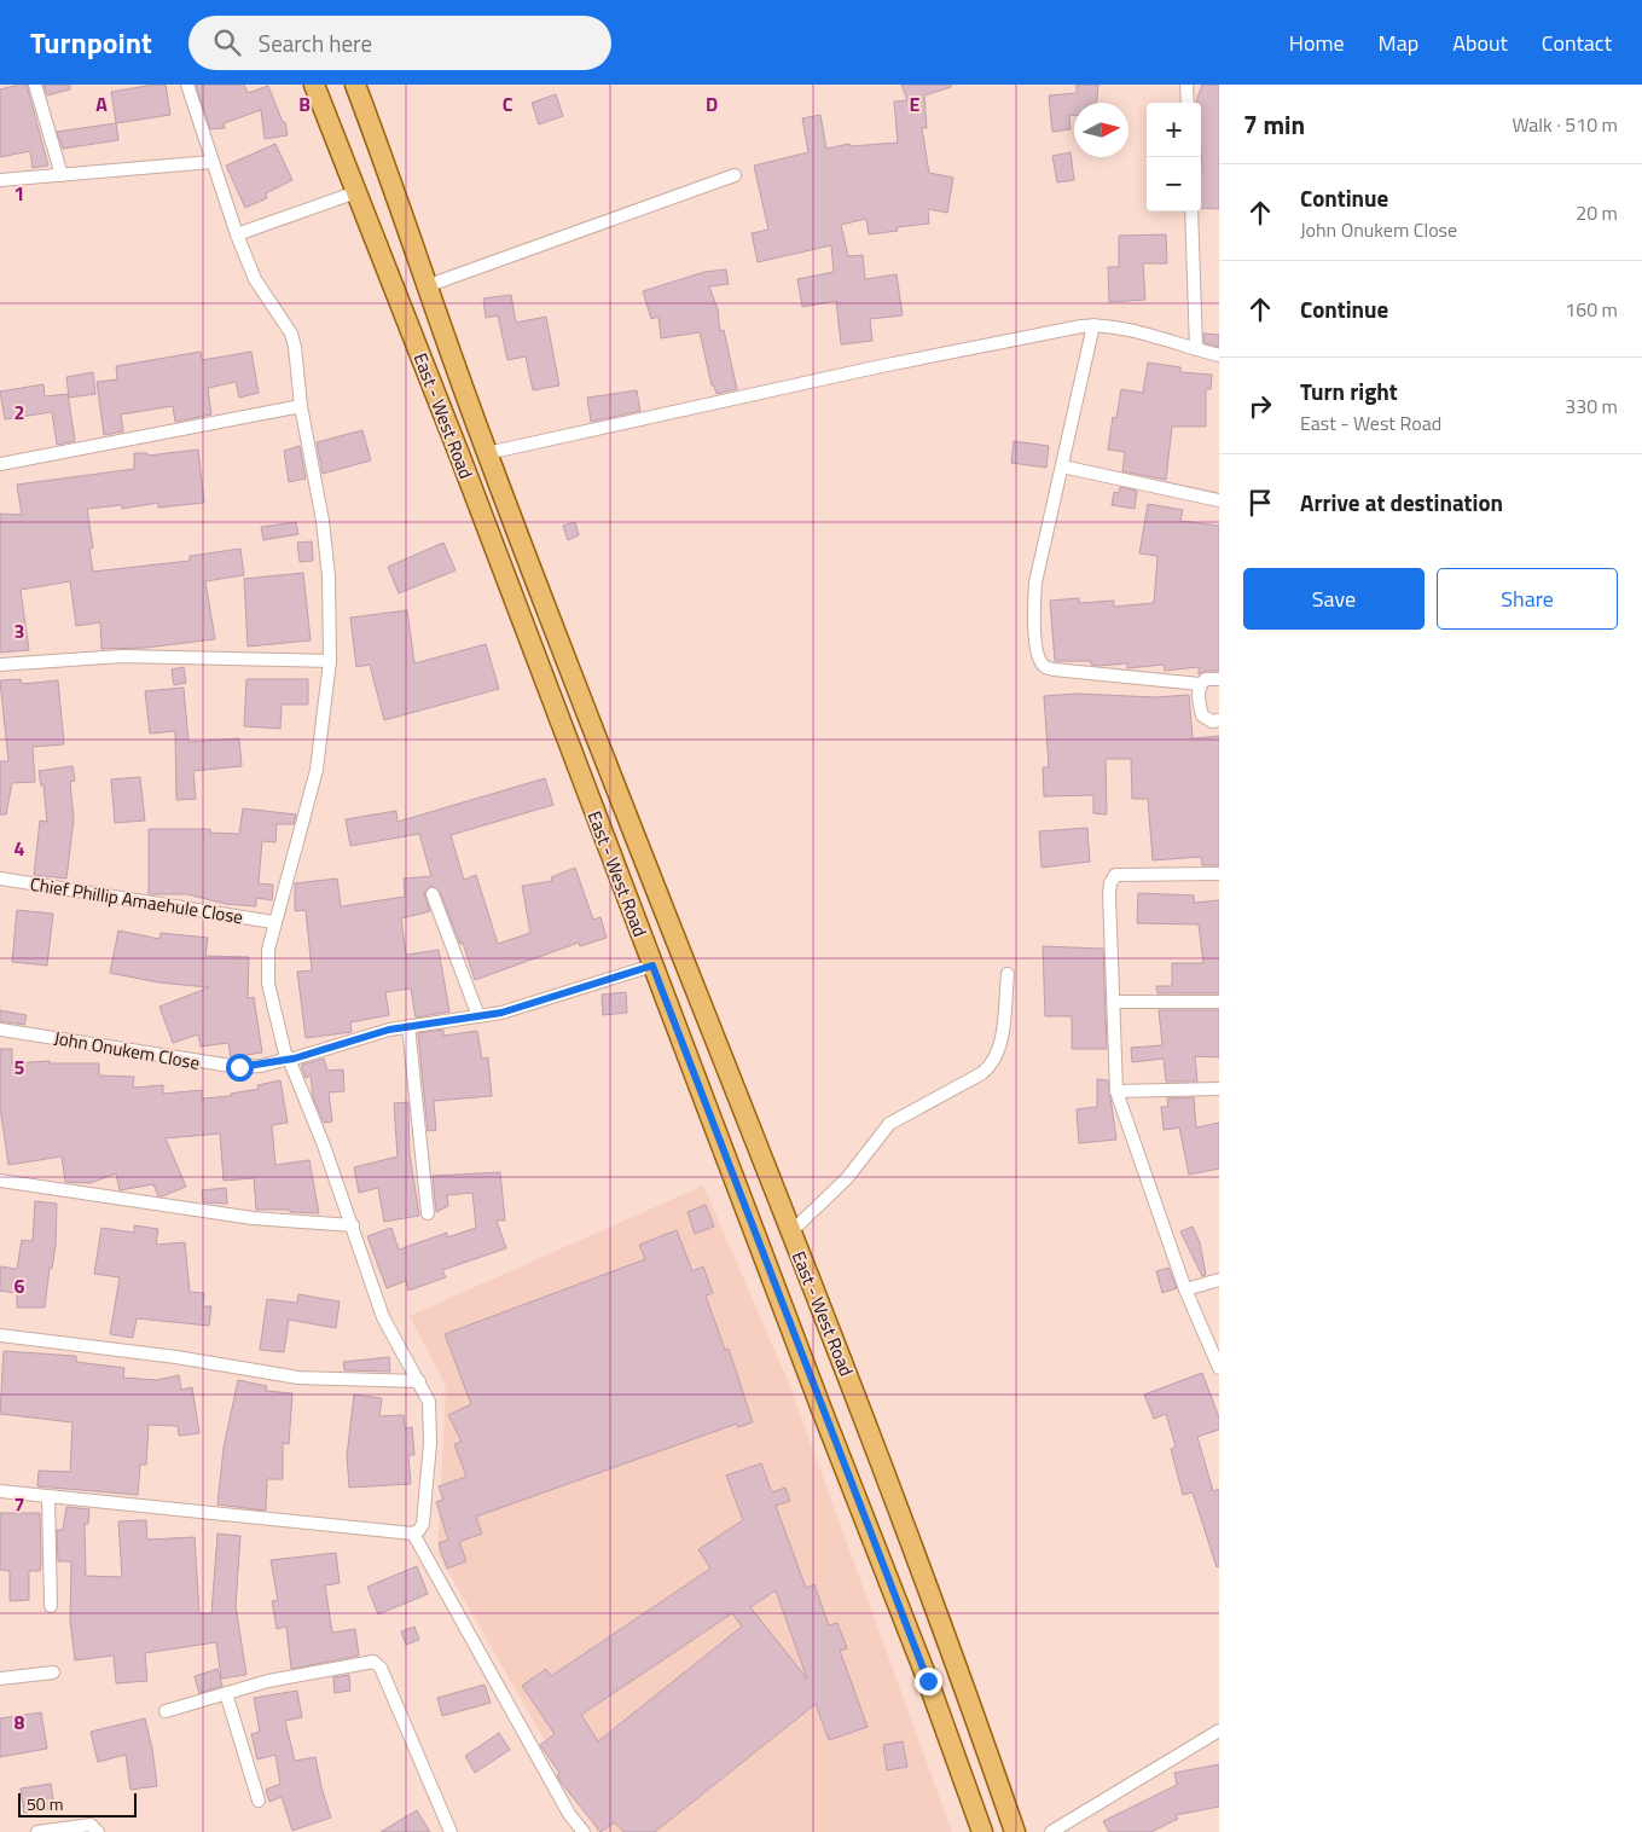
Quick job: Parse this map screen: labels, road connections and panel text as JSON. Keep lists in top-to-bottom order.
{
  "streets": {
    "main road": ["East - West Road"],
    "street": ["Chief Phillip Amaehule Close", "John Onukem Close"]
  },
  "crossings": [
    ["East - West Road", "John Onukem Close"]
  ],
  "scale_bar": "50 m",
  "north": "right",
  "page": {
    "header": "Turnpoint",
    "search": "Search here",
    "nav": [
      "Home",
      "Map",
      "About",
      "Contact"
    ],
    "heading": ["7 min", "Walk · 510 m"],
    "map_buttons": ["+", "−"],
    "list": [
      ["Continue", "John Onukem Close", "20 m"],
      ["Continue", "160 m"],
      ["Turn right", "East - West Road", "330 m"],
      "Arrive at destination"
    ],
    "buttons": ["Save", "Share"],
    "scale": "50 m"
  },
  "grid": {
    "columns": [
      "A",
      "B",
      "C",
      "D",
      "E"
    ],
    "rows": [
      "1",
      "2",
      "3",
      "4",
      "5",
      "6",
      "7",
      "8"
    ]
  }
}
